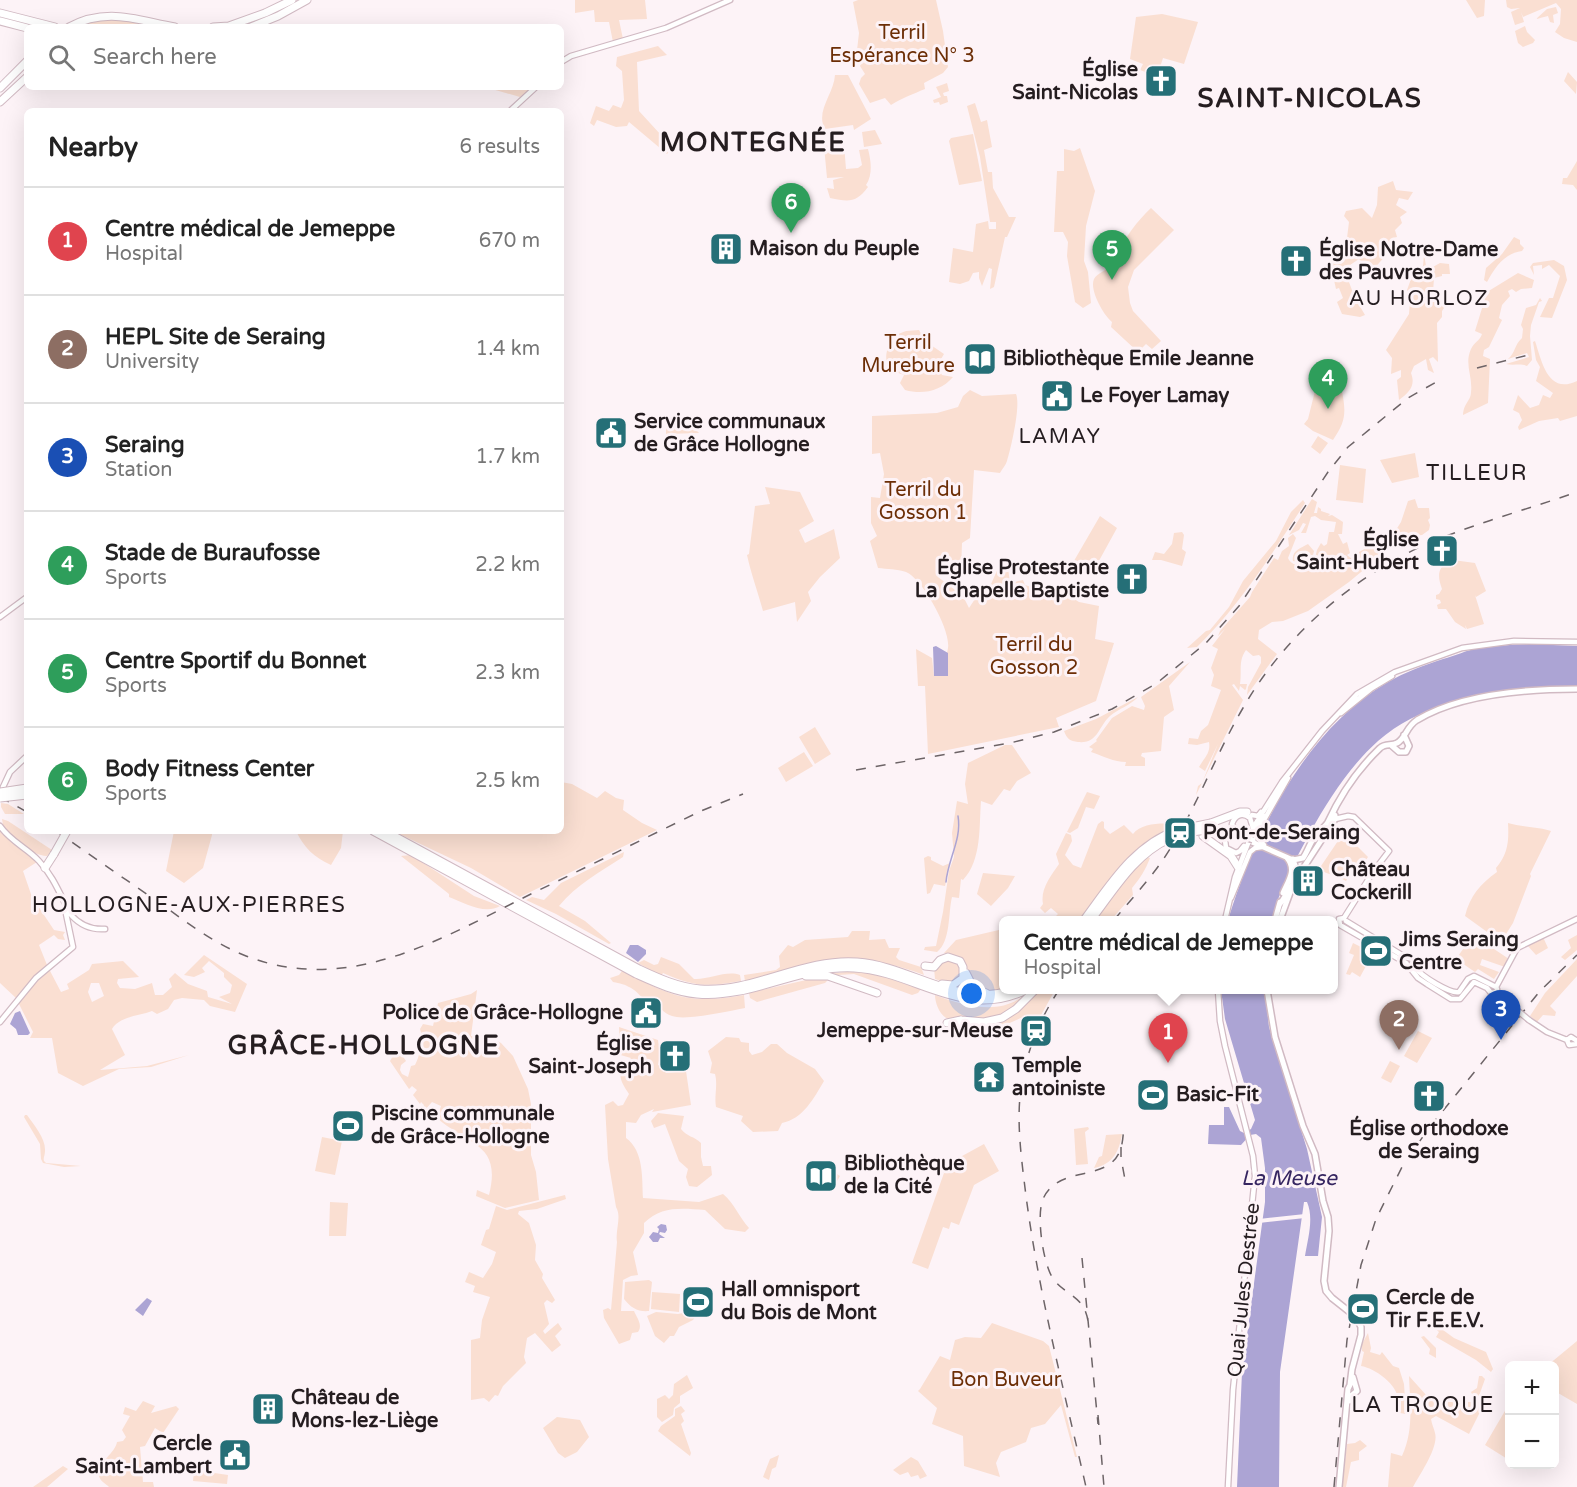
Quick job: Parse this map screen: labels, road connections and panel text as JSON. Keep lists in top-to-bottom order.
{
  "streets": {
    "main road": ["Quai Jules Destrée"]
  },
  "districts": [
    "SAINT-NICOLAS",
    "MONTEGNÉE",
    "AU HORLOZ",
    "LAMAY",
    "TILLEUR",
    "HOLLOGNE-AUX-PIERRES",
    "GRÂCE-HOLLOGNE",
    "LA TROQUE"
  ],
  "water": ["La Meuse"],
  "parks": [
    "Terril Espérance N° 3",
    "Terril Murebure",
    "Terril du Gosson 1",
    "Terril du Gosson 2",
    "Bon Buveur"
  ],
  "places": {
    "church": [
      "Église Saint-Nicolas",
      "Église Notre-Dame des Pauvres",
      "Église Saint-Hubert",
      "Église Protestante La Chapelle Baptiste",
      "Église Saint-Joseph",
      "Église orthodoxe de Seraing"
    ],
    "building": ["Maison du Peuple", "Château Cockerill", "Château de Mons-lez-Liège"],
    "library": ["Bibliothèque Emile Jeanne", "Bibliothèque de la Cité"],
    "public building": [
      "Le Foyer Lamay",
      "Service communaux de Grâce Hollogne",
      "Police de Grâce-Hollogne",
      "Cercle Saint-Lambert"
    ],
    "station": ["Pont-de-Seraing", "Jemeppe-sur-Meuse"],
    "sports": [
      "Jims Seraing Centre",
      "Basic-Fit",
      "Piscine communale de Grâce-Hollogne",
      "Hall omnisport du Bois de Mont",
      "Cercle de Tir F.E.E.V."
    ],
    "temple": ["Temple antoiniste"]
  },
  "page": {
    "search": "Search here",
    "heading": ["Nearby", "6 results"],
    "pins": [
      "6",
      "5",
      "4",
      "3",
      "2",
      "1"
    ],
    "list": [
      {
        "mark": "1",
        "name": "Centre médical de Jemeppe",
        "note": "Hospital",
        "value": "670 m"
      },
      {
        "mark": "2",
        "name": "HEPL Site de Seraing",
        "note": "University",
        "value": "1.4 km"
      },
      {
        "mark": "3",
        "name": "Seraing",
        "note": "Station",
        "value": "1.7 km"
      },
      {
        "mark": "4",
        "name": "Stade de Buraufosse",
        "note": "Sports",
        "value": "2.2 km"
      },
      {
        "mark": "5",
        "name": "Centre Sportif du Bonnet",
        "note": "Sports",
        "value": "2.3 km"
      },
      {
        "mark": "6",
        "name": "Body Fitness Center",
        "note": "Sports",
        "value": "2.5 km"
      }
    ],
    "popup": ["Centre médical de Jemeppe", "Hospital"],
    "map_buttons": ["+", "−"]
  }
}
